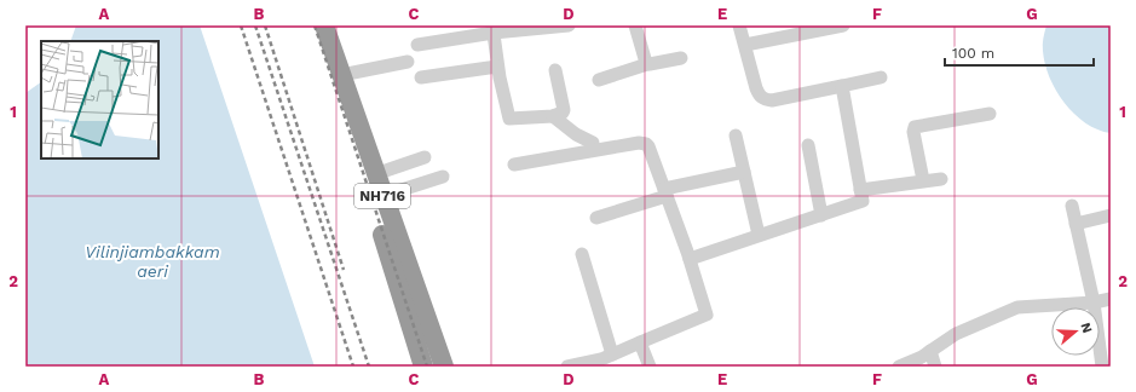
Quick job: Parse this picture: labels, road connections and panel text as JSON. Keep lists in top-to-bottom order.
{
  "streets": {
    "highway": ["NH716"]
  },
  "water": ["Vilinjiambakkam aeri"],
  "scale_bar": "100 m",
  "north": "right",
  "grid": {
    "columns": [
      "A",
      "B",
      "C",
      "D",
      "E",
      "F",
      "G"
    ],
    "rows": ["1", "2"]
  }
}
